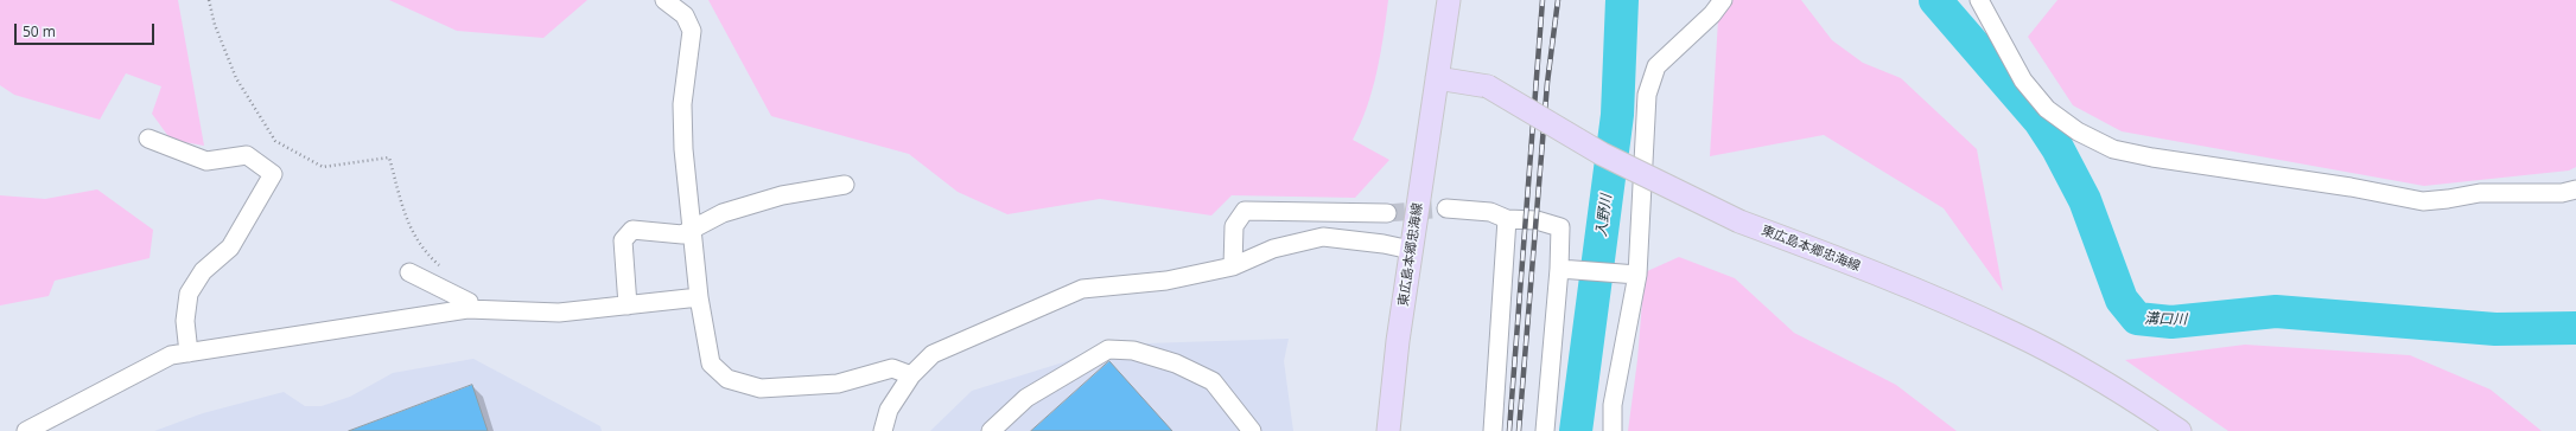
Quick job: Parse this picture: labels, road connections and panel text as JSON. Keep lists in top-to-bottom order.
{
  "streets": {
    "main road": ["東広島本郷忠海線"]
  },
  "water": ["入野川", "溝口川"],
  "scale_bar": "50 m"
}
